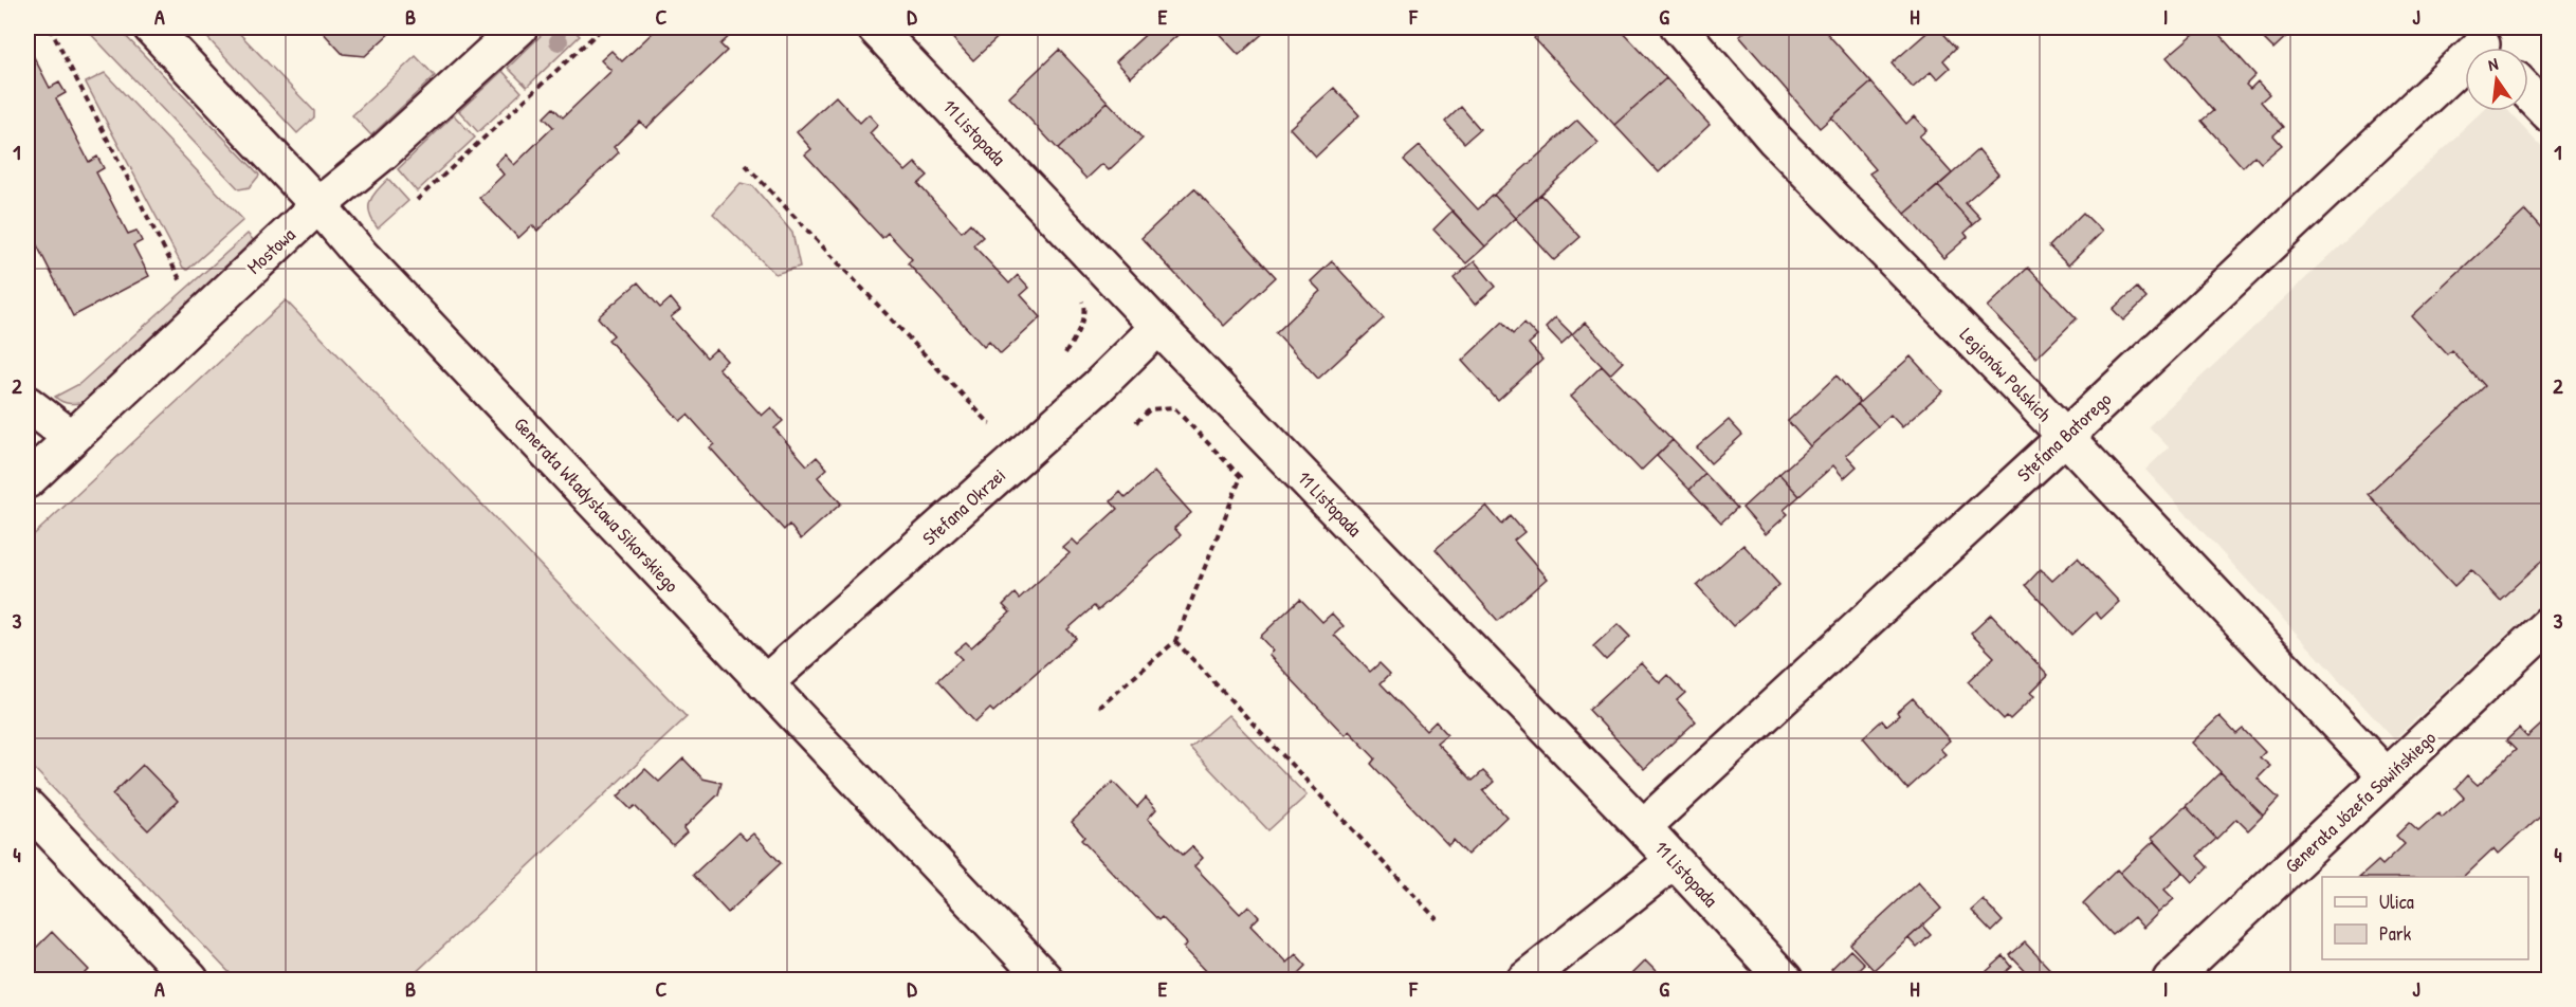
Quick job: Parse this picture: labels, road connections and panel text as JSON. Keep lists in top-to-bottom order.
{
  "streets": {
    "street": [
      "11 Listopada",
      "Mostowa",
      "Legionów Polskich",
      "Stefana Batorego",
      "Generała Władysława Sikorskiego",
      "Stefana Okrzei",
      "Generała Józefa Sowińskiego"
    ]
  },
  "crossings": [
    ["11 Listopada", "Stefana Batorego"],
    ["11 Listopada", "Stefana Okrzei"],
    ["Mostowa", "Generała Władysława Sikorskiego"],
    ["Legionów Polskich", "Stefana Batorego"],
    ["Legionów Polskich", "Generała Józefa Sowińskiego"],
    ["Generała Władysława Sikorskiego", "Stefana Okrzei"]
  ],
  "legend": ["Ulica", "Park"],
  "north": "top",
  "grid": {
    "columns": [
      "A",
      "B",
      "C",
      "D",
      "E",
      "F",
      "G",
      "H",
      "I",
      "J"
    ],
    "rows": [
      "1",
      "2",
      "3",
      "4"
    ]
  }
}
